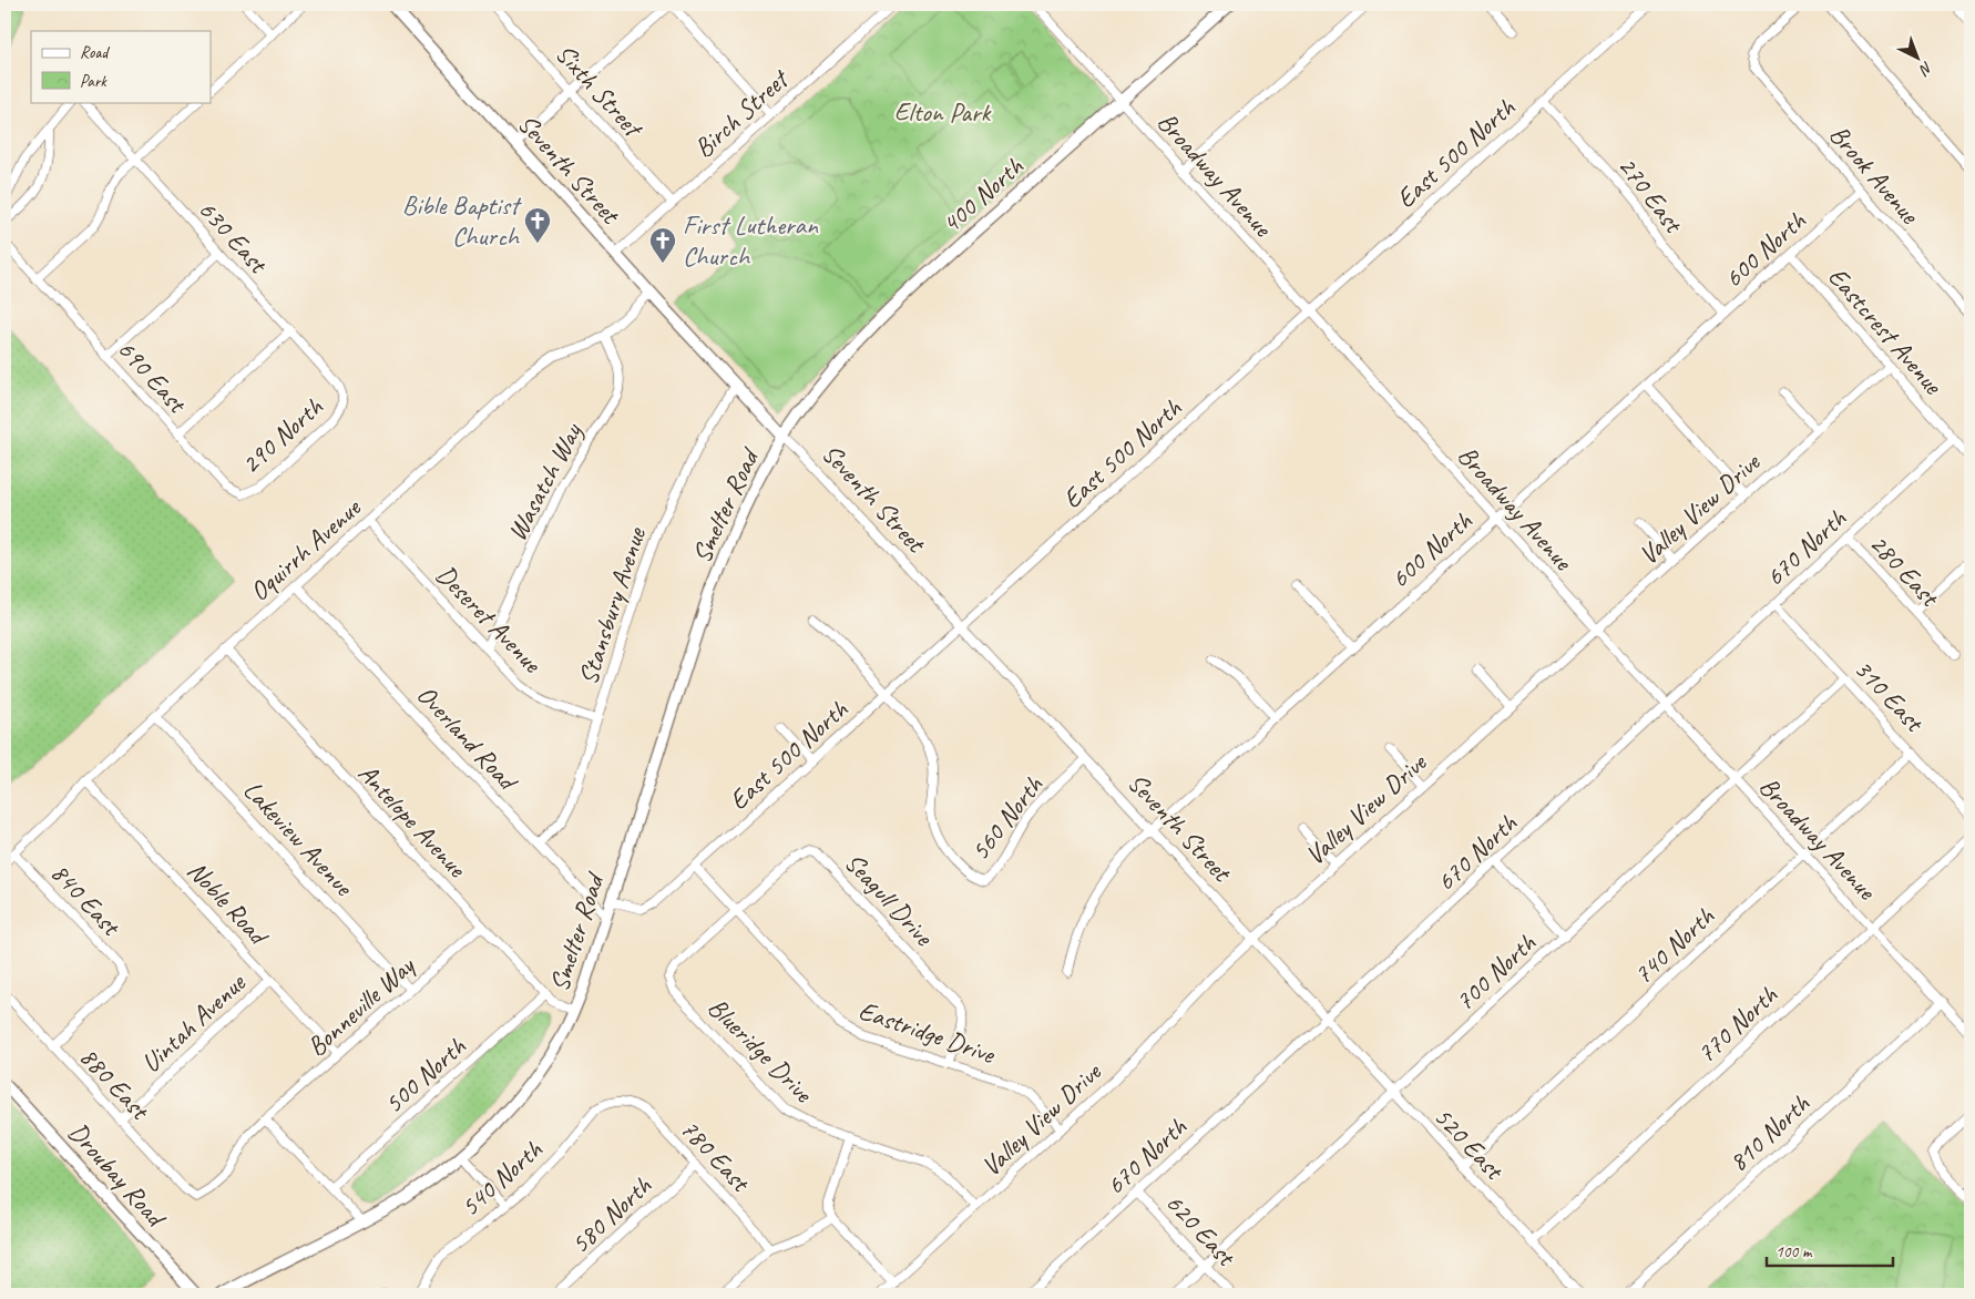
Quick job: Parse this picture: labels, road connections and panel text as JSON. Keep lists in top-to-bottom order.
{
  "streets": {
    "street": [
      "Sixth Street",
      "Birch Street",
      "East 500 North",
      "Seventh Street",
      "Broadway Avenue",
      "Brook Avenue",
      "270 East",
      "400 North",
      "630 East",
      "600 North",
      "Eastcrest Avenue",
      "690 East",
      "290 North",
      "Wasatch Way",
      "Smelter Road",
      "Valley View Drive",
      "670 North",
      "Oquirrh Avenue",
      "280 East",
      "Stansbury Avenue",
      "Deseret Avenue",
      "310 East",
      "Overland Road",
      "560 North",
      "Antelope Avenue",
      "Lakeview Avenue",
      "840 East",
      "Seagull Drive",
      "Noble Road",
      "740 North",
      "700 North",
      "Bonneville Way",
      "Uintah Avenue",
      "770 North",
      "Eastridge Drive",
      "Blueridge Drive",
      "500 North",
      "880 East",
      "810 North",
      "520 East",
      "780 East",
      "Droubay Road",
      "540 North",
      "580 North",
      "620 East"
    ]
  },
  "crossings": [
    ["Sixth Street", "Birch Street"],
    ["Birch Street", "Seventh Street"],
    ["East 500 North", "Seventh Street"],
    ["East 500 North", "Broadway Avenue"],
    ["East 500 North", "270 East"],
    ["East 500 North", "Smelter Road"],
    ["East 500 North", "560 North"],
    ["East 500 North", "Eastridge Drive"],
    ["Seventh Street", "400 North"],
    ["Seventh Street", "600 North"],
    ["Seventh Street", "Smelter Road"],
    ["Seventh Street", "Valley View Drive"],
    ["Seventh Street", "670 North"],
    ["Seventh Street", "Oquirrh Avenue"],
    ["Seventh Street", "Stansbury Avenue"],
    ["Seventh Street", "560 North"],
    ["Seventh Street", "520 East"],
    ["Broadway Avenue", "400 North"],
    ["Broadway Avenue", "600 North"],
    ["Broadway Avenue", "Valley View Drive"],
    ["Broadway Avenue", "670 North"],
    ["Broadway Avenue", "740 North"],
    ["Broadway Avenue", "700 North"],
    ["Broadway Avenue", "770 North"],
    ["Broadway Avenue", "810 North"],
    ["Brook Avenue", "600 North"],
    ["270 East", "600 North"],
    ["400 North", "Smelter Road"],
    ["630 East", "290 North"],
    ["600 North", "Eastcrest Avenue"],
    ["Eastcrest Avenue", "Valley View Drive"],
    ["Eastcrest Avenue", "670 North"],
    ["690 East", "290 North"],
    ["Wasatch Way", "Oquirrh Avenue"],
    ["Wasatch Way", "Deseret Avenue"],
    ["Smelter Road", "Overland Road"],
    ["Smelter Road", "Antelope Avenue"],
    ["Valley View Drive", "Eastridge Drive"],
    ["Valley View Drive", "Blueridge Drive"],
    ["670 North", "280 East"],
    ["670 North", "310 East"],
    ["670 North", "520 East"],
    ["670 North", "620 East"],
    ["Oquirrh Avenue", "Deseret Avenue"],
    ["Oquirrh Avenue", "Overland Road"],
    ["Oquirrh Avenue", "Antelope Avenue"],
    ["Oquirrh Avenue", "Lakeview Avenue"],
    ["Oquirrh Avenue", "840 East"],
    ["Oquirrh Avenue", "Noble Road"],
    ["Stansbury Avenue", "Deseret Avenue"],
    ["Stansbury Avenue", "Overland Road"],
    ["310 East", "740 North"],
    ["310 East", "700 North"],
    ["Antelope Avenue", "Bonneville Way"],
    ["Antelope Avenue", "500 North"],
    ["Lakeview Avenue", "Bonneville Way"],
    ["840 East", "880 East"],
    ["Seagull Drive", "Eastridge Drive"],
    ["Seagull Drive", "Blueridge Drive"],
    ["Noble Road", "Bonneville Way"],
    ["Noble Road", "Uintah Avenue"],
    ["740 North", "520 East"],
    ["700 North", "520 East"],
    ["700 North", "620 East"],
    ["Bonneville Way", "880 East"],
    ["Uintah Avenue", "880 East"],
    ["770 North", "520 East"],
    ["Eastridge Drive", "Blueridge Drive"],
    ["780 East", "540 North"],
    ["780 East", "580 North"]
  ],
  "parks": ["Elton Park"],
  "places": {
    "church": ["Bible Baptist Church", "First Lutheran Church"]
  },
  "legend": ["Road", "Park"],
  "scale_bar": "100 m",
  "north": "bottom right"
}
